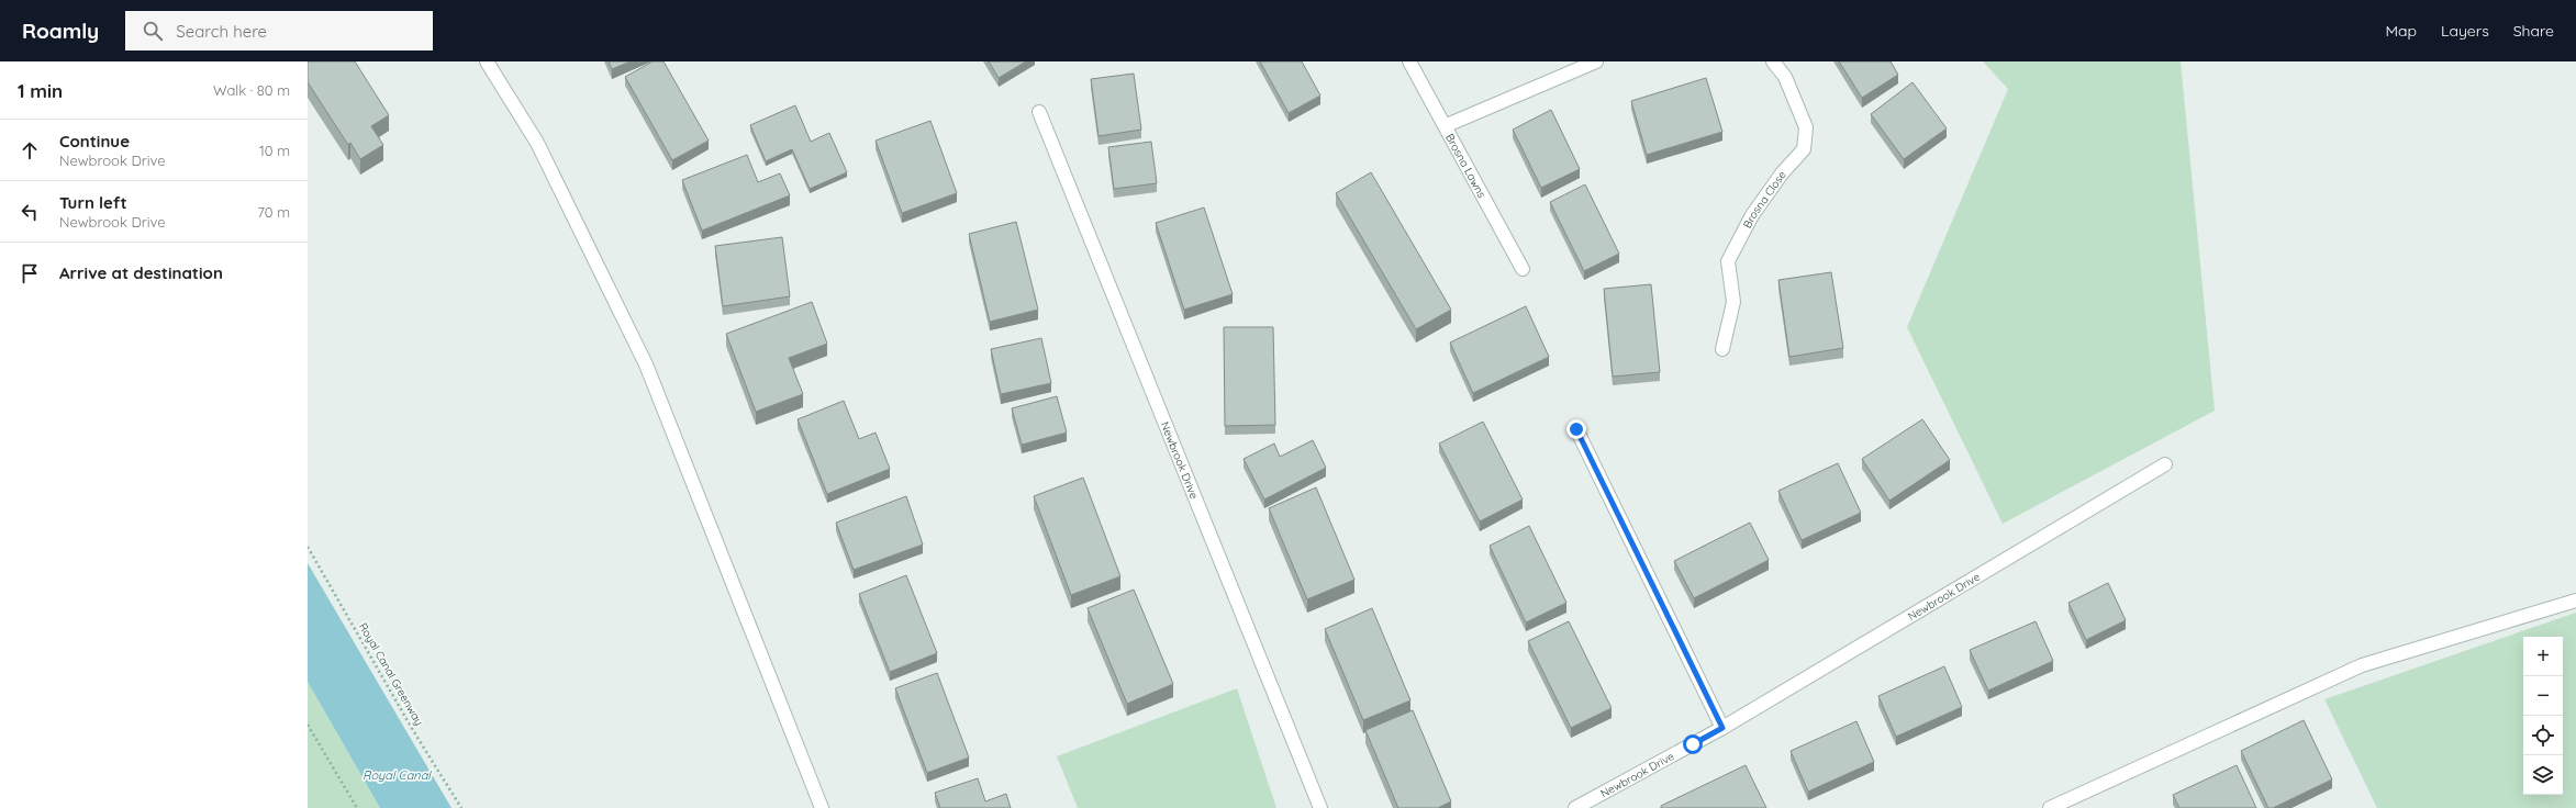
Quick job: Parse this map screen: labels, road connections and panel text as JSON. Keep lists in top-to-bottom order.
{
  "streets": {
    "street": ["Brosna Lawns", "Brosna Close", "Newbrook Drive"],
    "path": ["Royal Canal Greenway"]
  },
  "water": ["Royal Canal"],
  "page": {
    "header": "Roamly",
    "search": "Search here",
    "nav": ["Map", "Layers", "Share"],
    "heading": ["1 min", "Walk · 80 m"],
    "list": [
      ["Continue", "Newbrook Drive", "10 m"],
      ["Turn left", "Newbrook Drive", "70 m"],
      "Arrive at destination"
    ],
    "map_buttons": ["+", "−"]
  }
}
